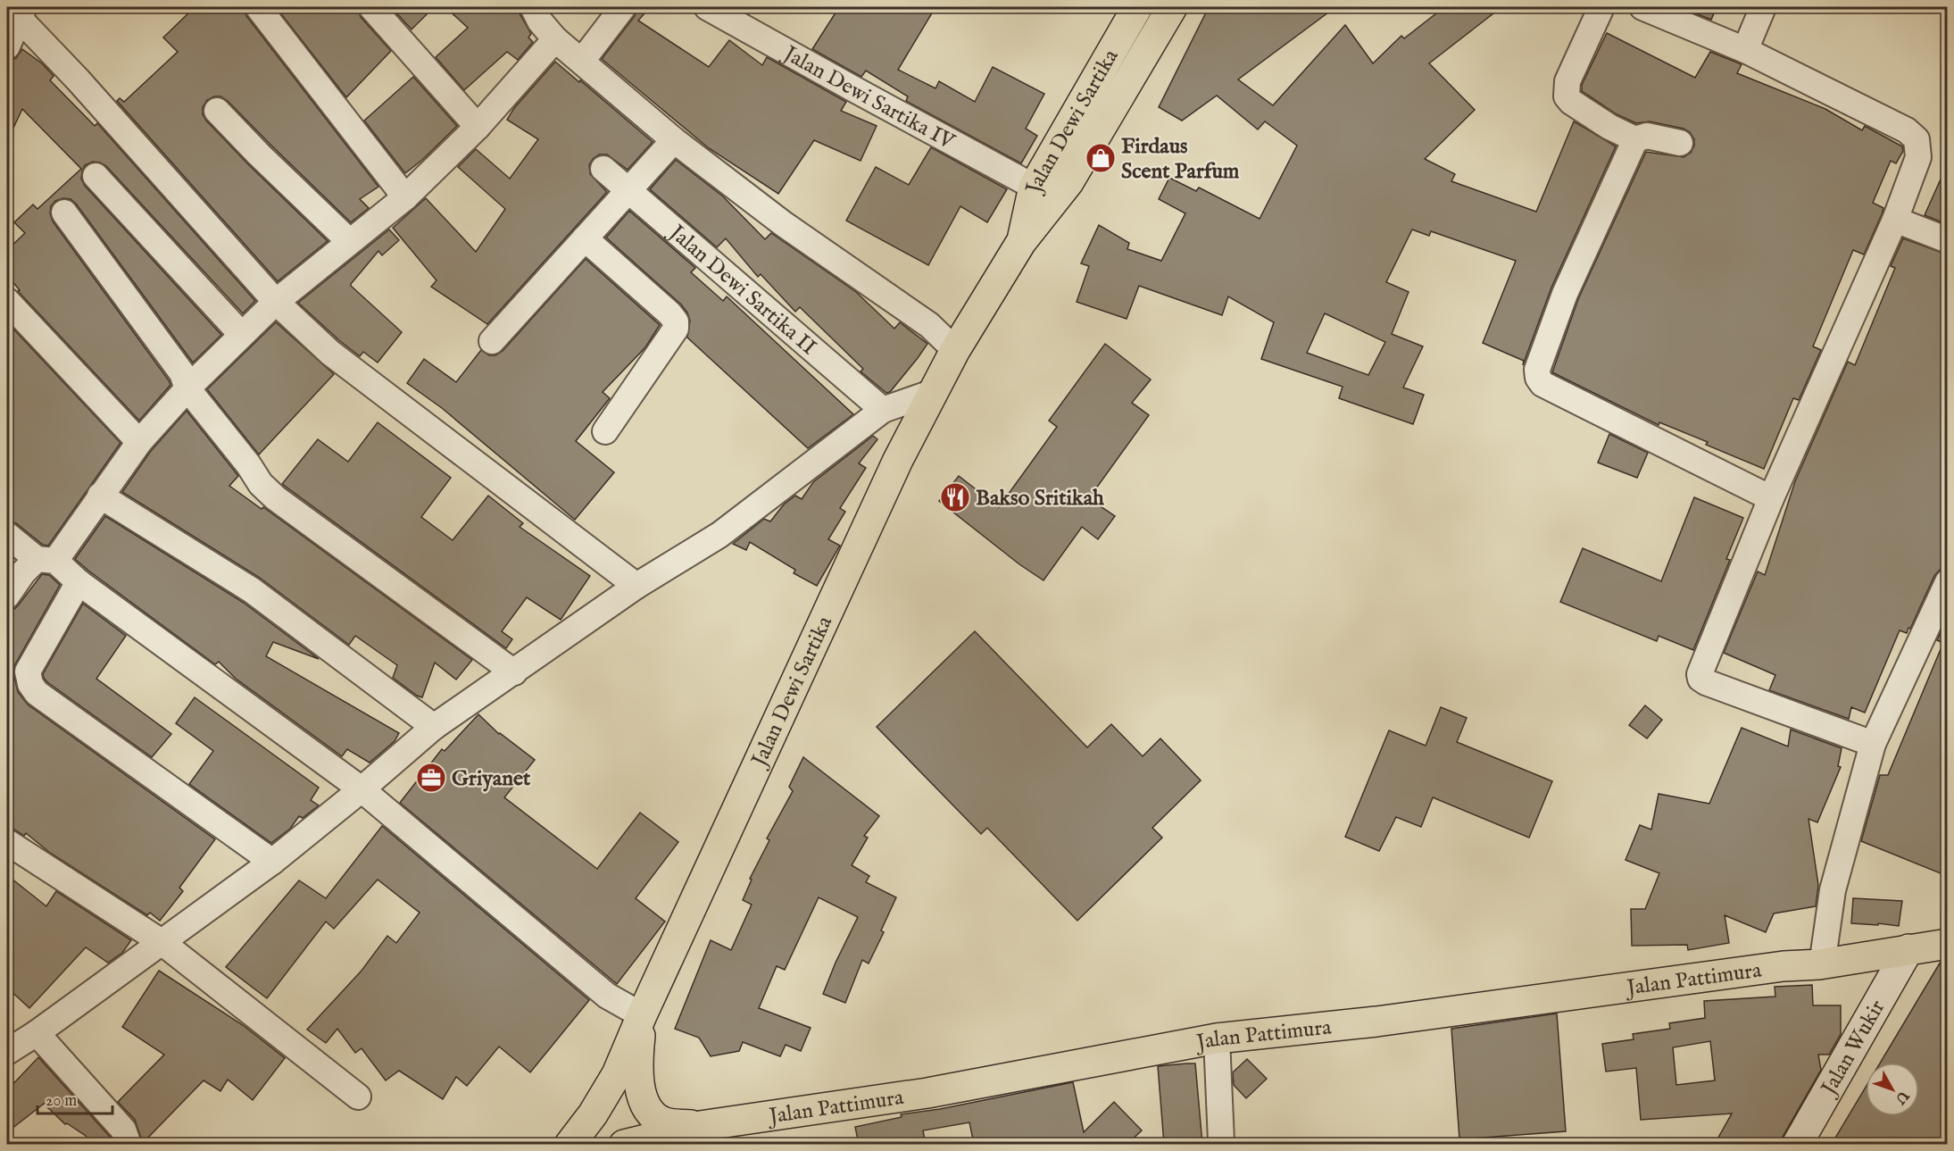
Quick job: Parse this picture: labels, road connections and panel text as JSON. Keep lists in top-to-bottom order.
{
  "streets": {
    "main road": ["Jalan Dewi Sartika", "Jalan Pattimura"],
    "street": ["Jalan Dewi Sartika IV", "Jalan Dewi Sartika II", "Jalan Wukir"]
  },
  "crossings": [
    ["Jalan Dewi Sartika IV", "Jalan Dewi Sartika"],
    ["Jalan Pattimura", "Jalan Wukir"]
  ],
  "places": {
    "shop": ["Firdaus Scent Parfum"],
    "restaurant": ["Bakso Sritikah"],
    "office": ["Griyanet"]
  },
  "scale_bar": "20 m",
  "north": "bottom right"
}
